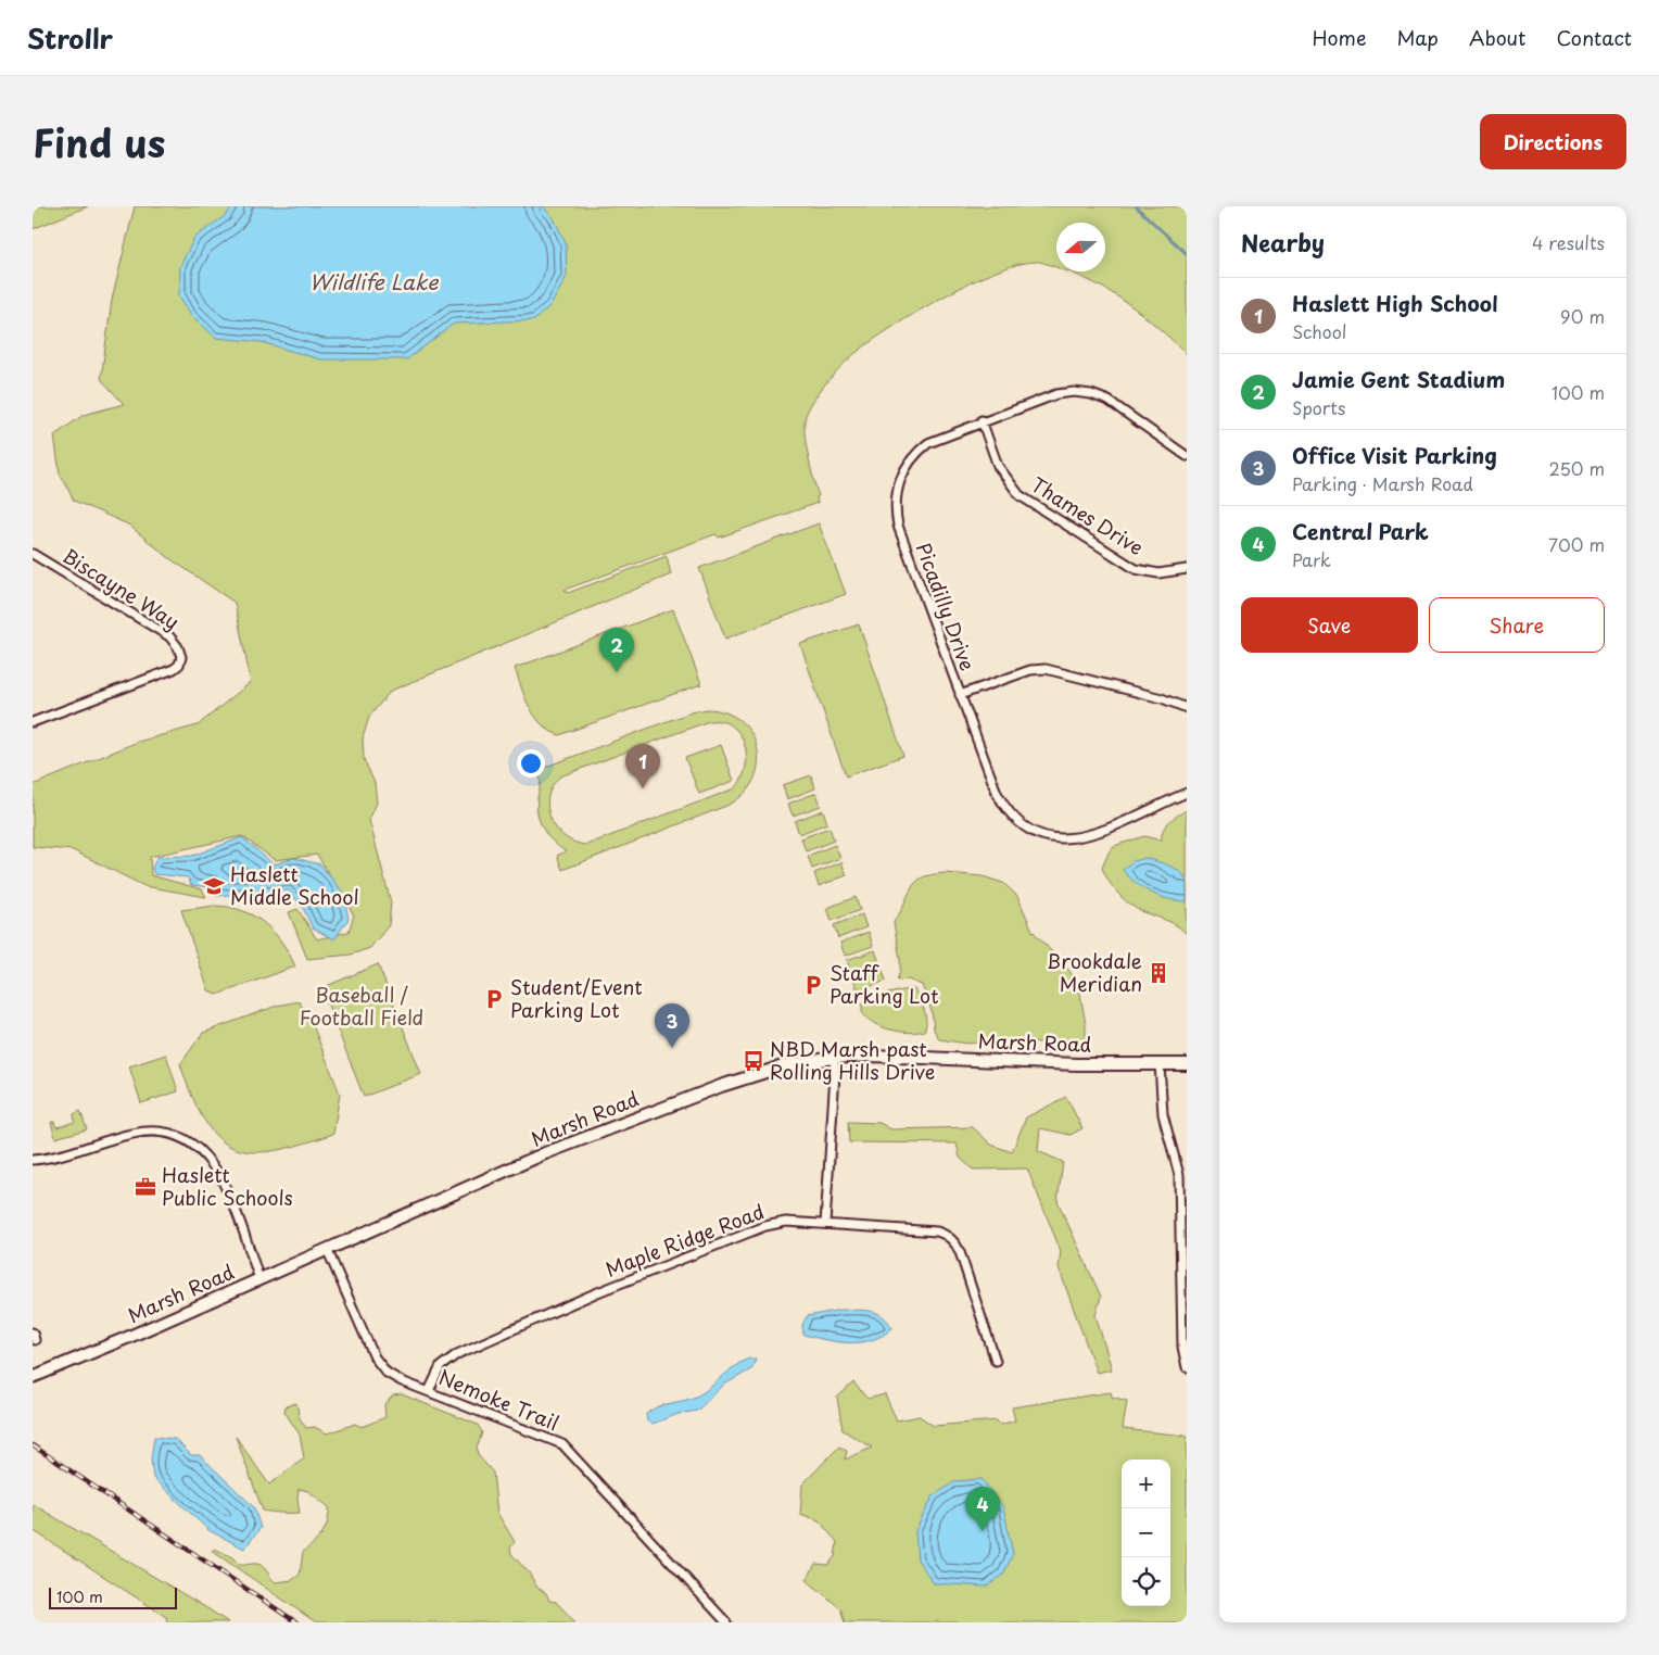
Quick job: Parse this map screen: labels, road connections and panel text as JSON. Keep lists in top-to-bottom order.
{
  "streets": {
    "main road": ["Marsh Road"],
    "street": [
      "Thames Drive",
      "Biscayne Way",
      "Picadilly Drive",
      "Maple Ridge Road",
      "Nemoke Trail"
    ]
  },
  "crossings": [
    ["Thames Drive", "Picadilly Drive"],
    ["Marsh Road", "Nemoke Trail"],
    ["Maple Ridge Road", "Nemoke Trail"]
  ],
  "water": ["Wildlife Lake"],
  "parks": ["Baseball / Football Field"],
  "places": {
    "school or university": ["Haslett Middle School"],
    "building": ["Brookdale Meridian"],
    "parking": ["Staff Parking Lot", "Student/Event Parking Lot"],
    "bus stop": ["NBD Marsh past Rolling Hills Drive"],
    "office": ["Haslett Public Schools"]
  },
  "scale_bar": "100 m",
  "north": "left",
  "page": {
    "header": "Strollr",
    "nav": [
      "Home",
      "Map",
      "About",
      "Contact"
    ],
    "title": "Find us",
    "buttons": [
      "Directions",
      ["Save", "Share"]
    ],
    "heading": ["Nearby", "4 results"],
    "list": [
      {
        "mark": "1",
        "name": "Haslett High School",
        "note": "School",
        "value": "90 m"
      },
      {
        "mark": "2",
        "name": "Jamie Gent Stadium",
        "note": "Sports",
        "value": "100 m"
      },
      {
        "mark": "3",
        "name": "Office Visit Parking",
        "note": "Parking · Marsh Road",
        "value": "250 m"
      },
      {
        "mark": "4",
        "name": "Central Park",
        "note": "Park",
        "value": "700 m"
      }
    ],
    "pins": [
      "2",
      "1",
      "3",
      "4"
    ],
    "map_buttons": ["+", "−"],
    "scale": "100 m"
  }
}
